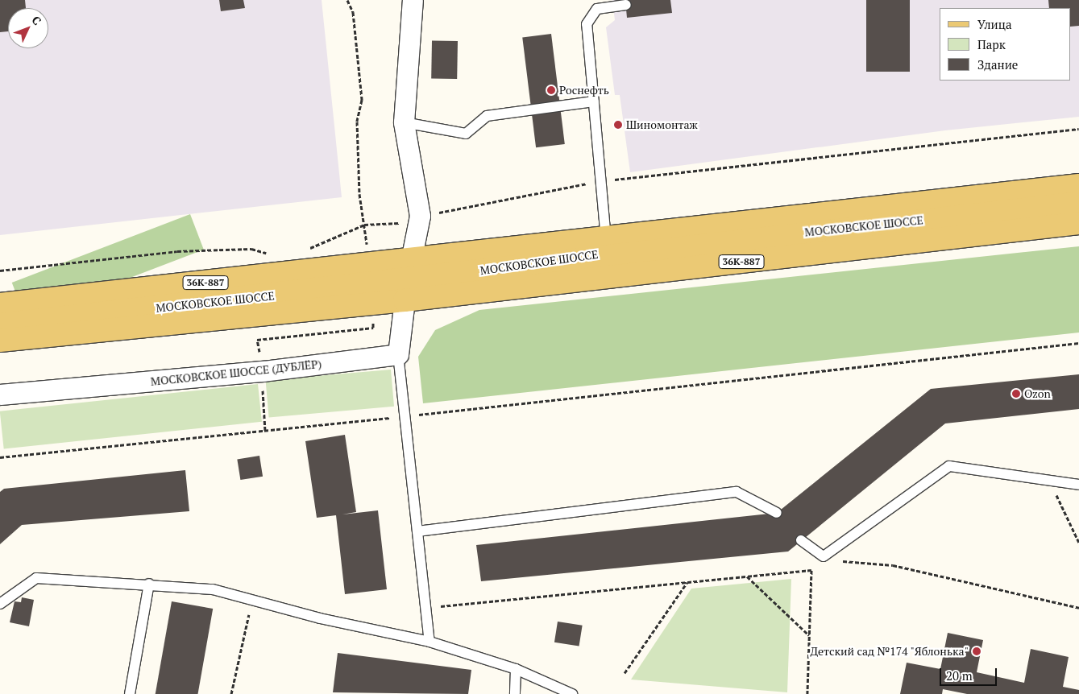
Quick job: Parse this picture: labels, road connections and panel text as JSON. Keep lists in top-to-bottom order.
{
  "streets": {
    "main road": ["МОСКОВСКОЕ ШОССЕ", "36К-887"],
    "street": ["МОСКОВСКОЕ ШОССЕ (ДУБЛЁР)"]
  },
  "places": [
    "Роснефть",
    "Шиномонтаж",
    "Ozon",
    "Детский сад №174 \"Яблонька\""
  ],
  "legend": ["Улица", "Парк", "Здание"],
  "scale_bar": "20 m",
  "north": "top right"
}
